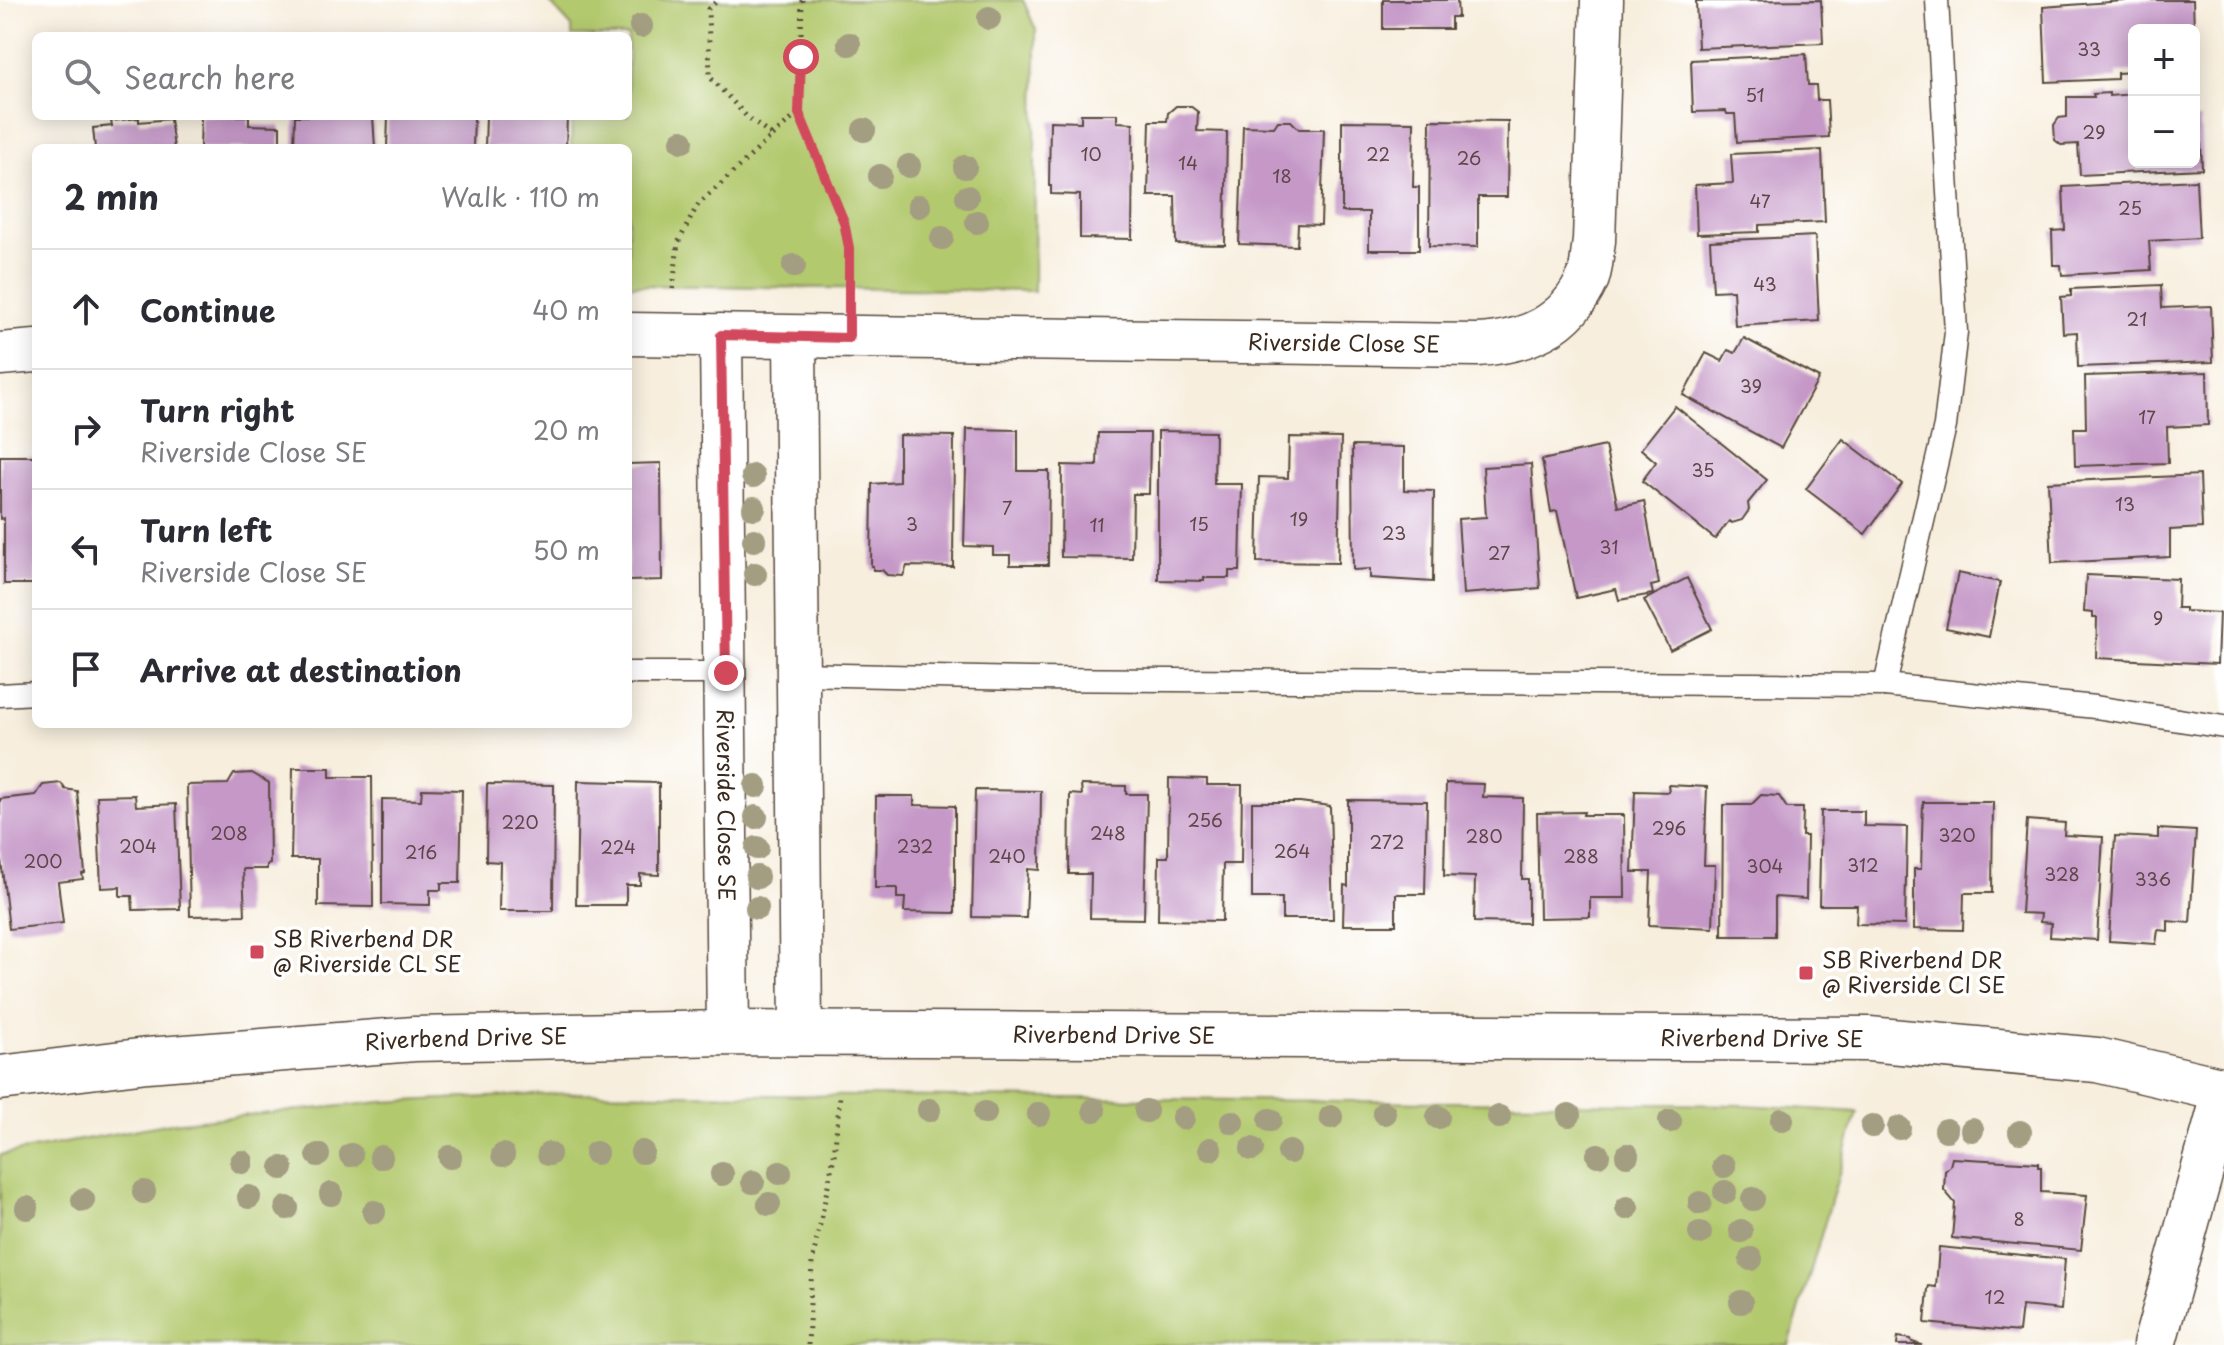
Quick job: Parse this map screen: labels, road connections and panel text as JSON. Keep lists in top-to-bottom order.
{
  "streets": {
    "street": ["Riverside Close SE", "Riverbend Drive SE"]
  },
  "crossings": [
    ["Riverside Close SE", "Riverbend Drive SE"]
  ],
  "places": {
    "transit": ["SB Riverbend DR @ Riverside CL SE", "SB Riverbend DR @ Riverside CI SE"]
  },
  "house_numbers": [
    "33",
    "51",
    "29",
    "10",
    "22",
    "26",
    "14",
    "18",
    "47",
    "25",
    "43",
    "21",
    "39",
    "17",
    "35",
    "13",
    "7",
    "19",
    "3",
    "15",
    "11",
    "23",
    "31",
    "27",
    "9",
    "256",
    "220",
    "296",
    "208",
    "248",
    "320",
    "280",
    "272",
    "204",
    "232",
    "224",
    "264",
    "216",
    "240",
    "288",
    "200",
    "312",
    "304",
    "328",
    "336",
    "8",
    "12"
  ],
  "page": {
    "map_buttons": ["+", "−"],
    "search": "Search here",
    "heading": ["2 min", "Walk · 110 m"],
    "list": [
      ["Continue", "40 m"],
      ["Turn right", "Riverside Close SE", "20 m"],
      ["Turn left", "Riverside Close SE", "50 m"],
      "Arrive at destination"
    ]
  }
}
